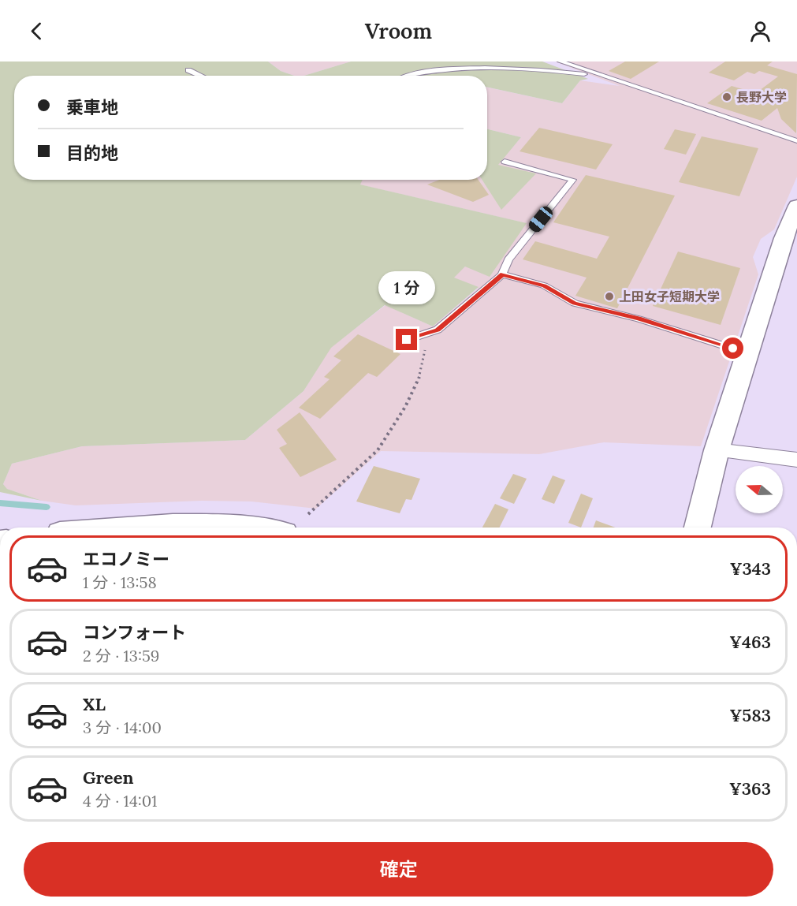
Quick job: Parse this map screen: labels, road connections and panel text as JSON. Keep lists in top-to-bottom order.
{
  "places": ["長野大学", "上田女子短期大学"],
  "north": "left",
  "page": {
    "header": "Vroom",
    "banner": ["乗車地", "目的地"],
    "bubble": "1 分",
    "list": [
      {
        "name": "エコノミー",
        "note": "1 分 · 13:58",
        "value": "¥343"
      },
      {
        "name": "コンフォート",
        "note": "2 分 · 13:59",
        "value": "¥463"
      },
      {
        "name": "XL",
        "note": "3 分 · 14:00",
        "value": "¥583"
      },
      {
        "name": "Green",
        "note": "4 分 · 14:01",
        "value": "¥363"
      }
    ],
    "buttons": "確定"
  }
}
